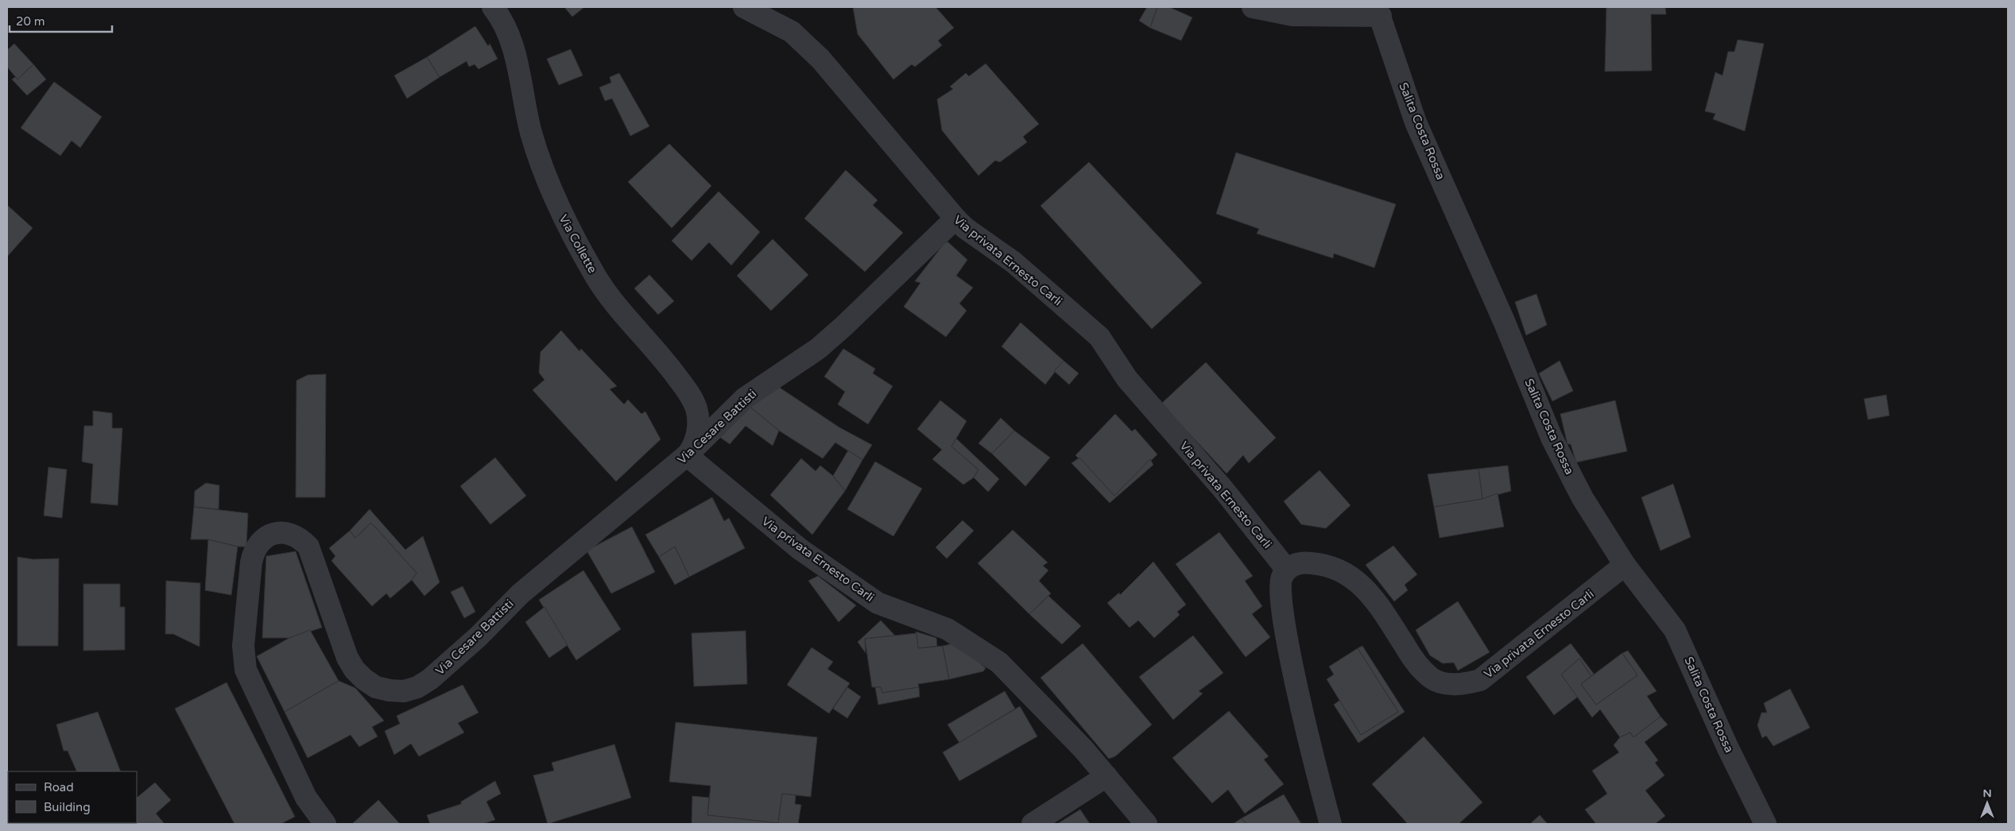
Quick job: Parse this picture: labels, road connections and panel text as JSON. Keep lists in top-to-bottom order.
{
  "streets": {
    "street": [
      "Salita Costa Rossa",
      "Via Collette",
      "Via privata Ernesto Carli",
      "Via Cesare Battisti"
    ]
  },
  "crossings": [
    ["Salita Costa Rossa", "Via privata Ernesto Carli"],
    ["Via Collette", "Via privata Ernesto Carli"],
    ["Via Collette", "Via Cesare Battisti"],
    ["Via privata Ernesto Carli", "Via Cesare Battisti"]
  ],
  "legend": ["Road", "Building"],
  "scale_bar": "20 m",
  "north": "top"
}
